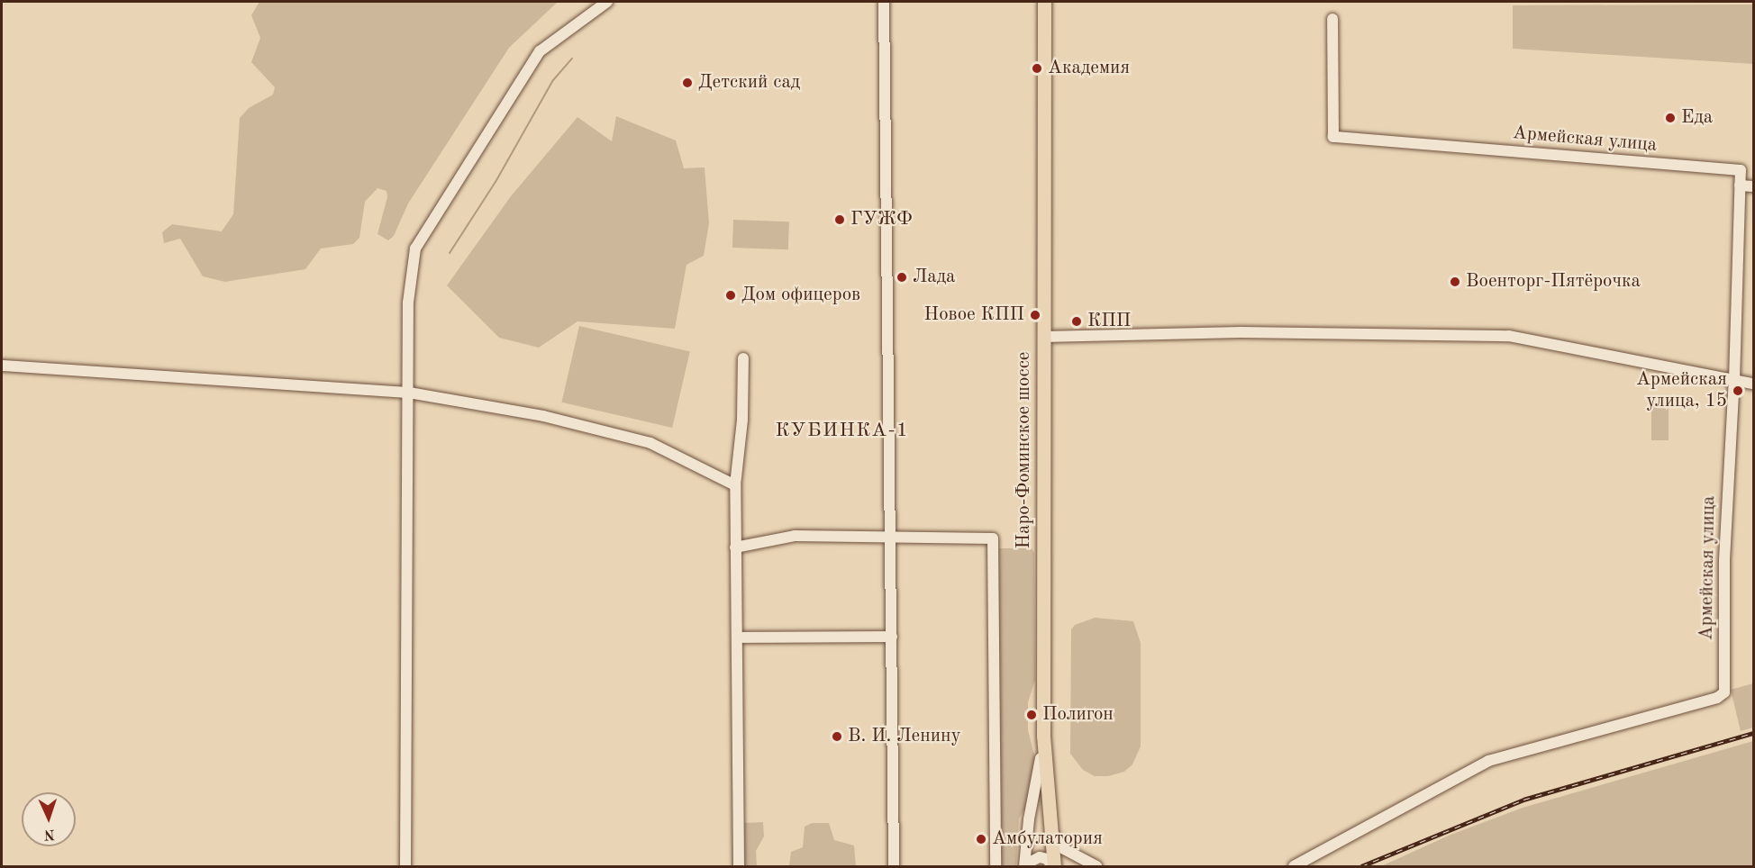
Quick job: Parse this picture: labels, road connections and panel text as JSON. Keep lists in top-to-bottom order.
{
  "streets": {
    "main road": ["Наро-Фоминское шоссе"],
    "street": ["Армейская улица"]
  },
  "districts": ["КУБИНКА-1"],
  "places": [
    "Академия",
    "Детский сад",
    "Еда",
    "ГУЖФ",
    "Лада",
    "Военторг-Пятёрочка",
    "Дом офицеров",
    "Новое КПП",
    "КПП",
    "Армейская улица, 15",
    "Полигон",
    "В. И. Ленину",
    "Амбулатория"
  ],
  "north": "bottom"
}
